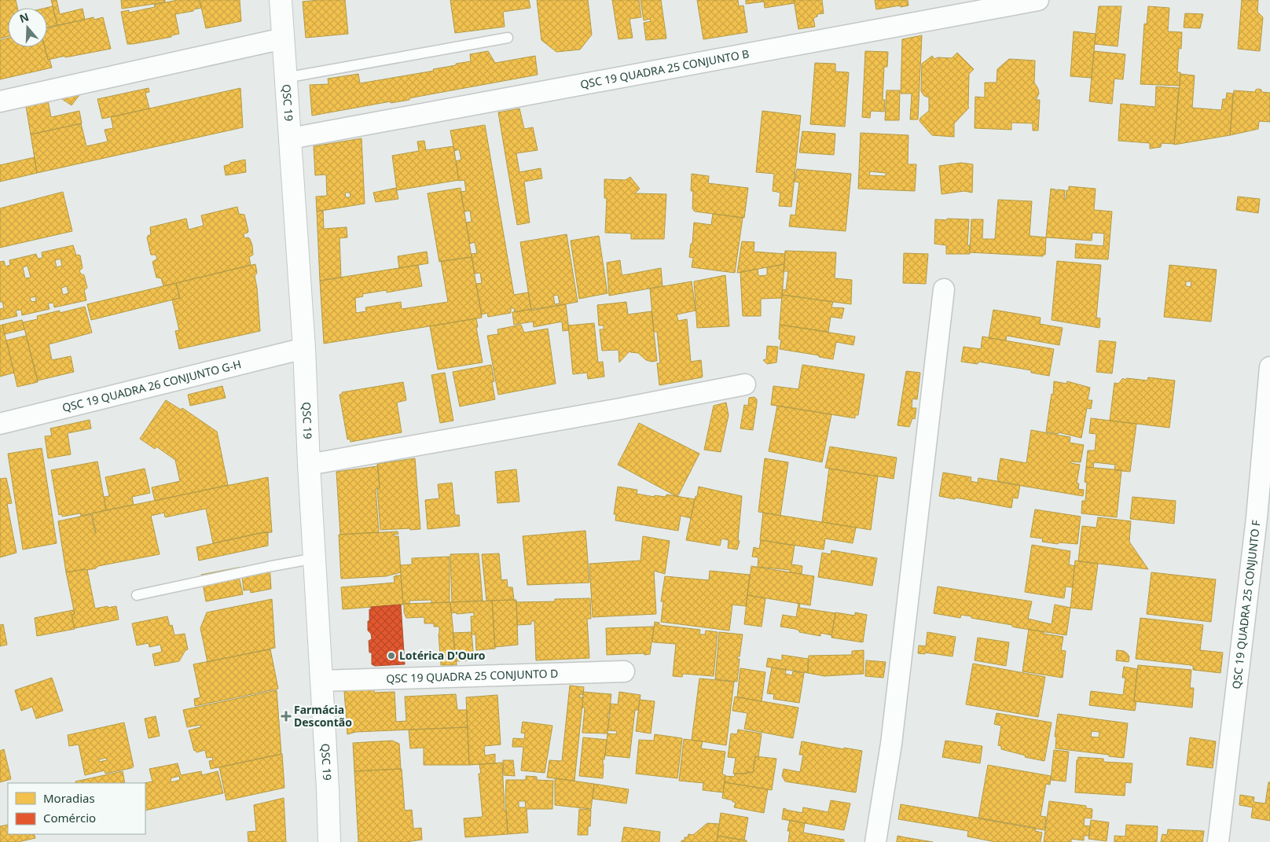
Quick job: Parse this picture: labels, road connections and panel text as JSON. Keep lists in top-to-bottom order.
{
  "streets": {
    "street": [
      "QSC 19 QUADRA 25 CONJUNTO B",
      "QSC 19",
      "QSC 19 QUADRA 26 CONJUNTO G-H",
      "QSC 19 QUADRA 25 CONJUNTO F",
      "QSC 19 QUADRA 25 CONJUNTO D"
    ]
  },
  "crossings": [
    ["QSC 19 QUADRA 25 CONJUNTO B", "QSC 19"],
    ["QSC 19", "QSC 19 QUADRA 26 CONJUNTO G-H"],
    ["QSC 19", "QSC 19 QUADRA 25 CONJUNTO D"]
  ],
  "places": {
    "other": ["Lotérica D'Ouro"],
    "health": ["Farmácia Descontão"]
  },
  "legend": ["Moradias", "Comércio"],
  "north": "top"
}
